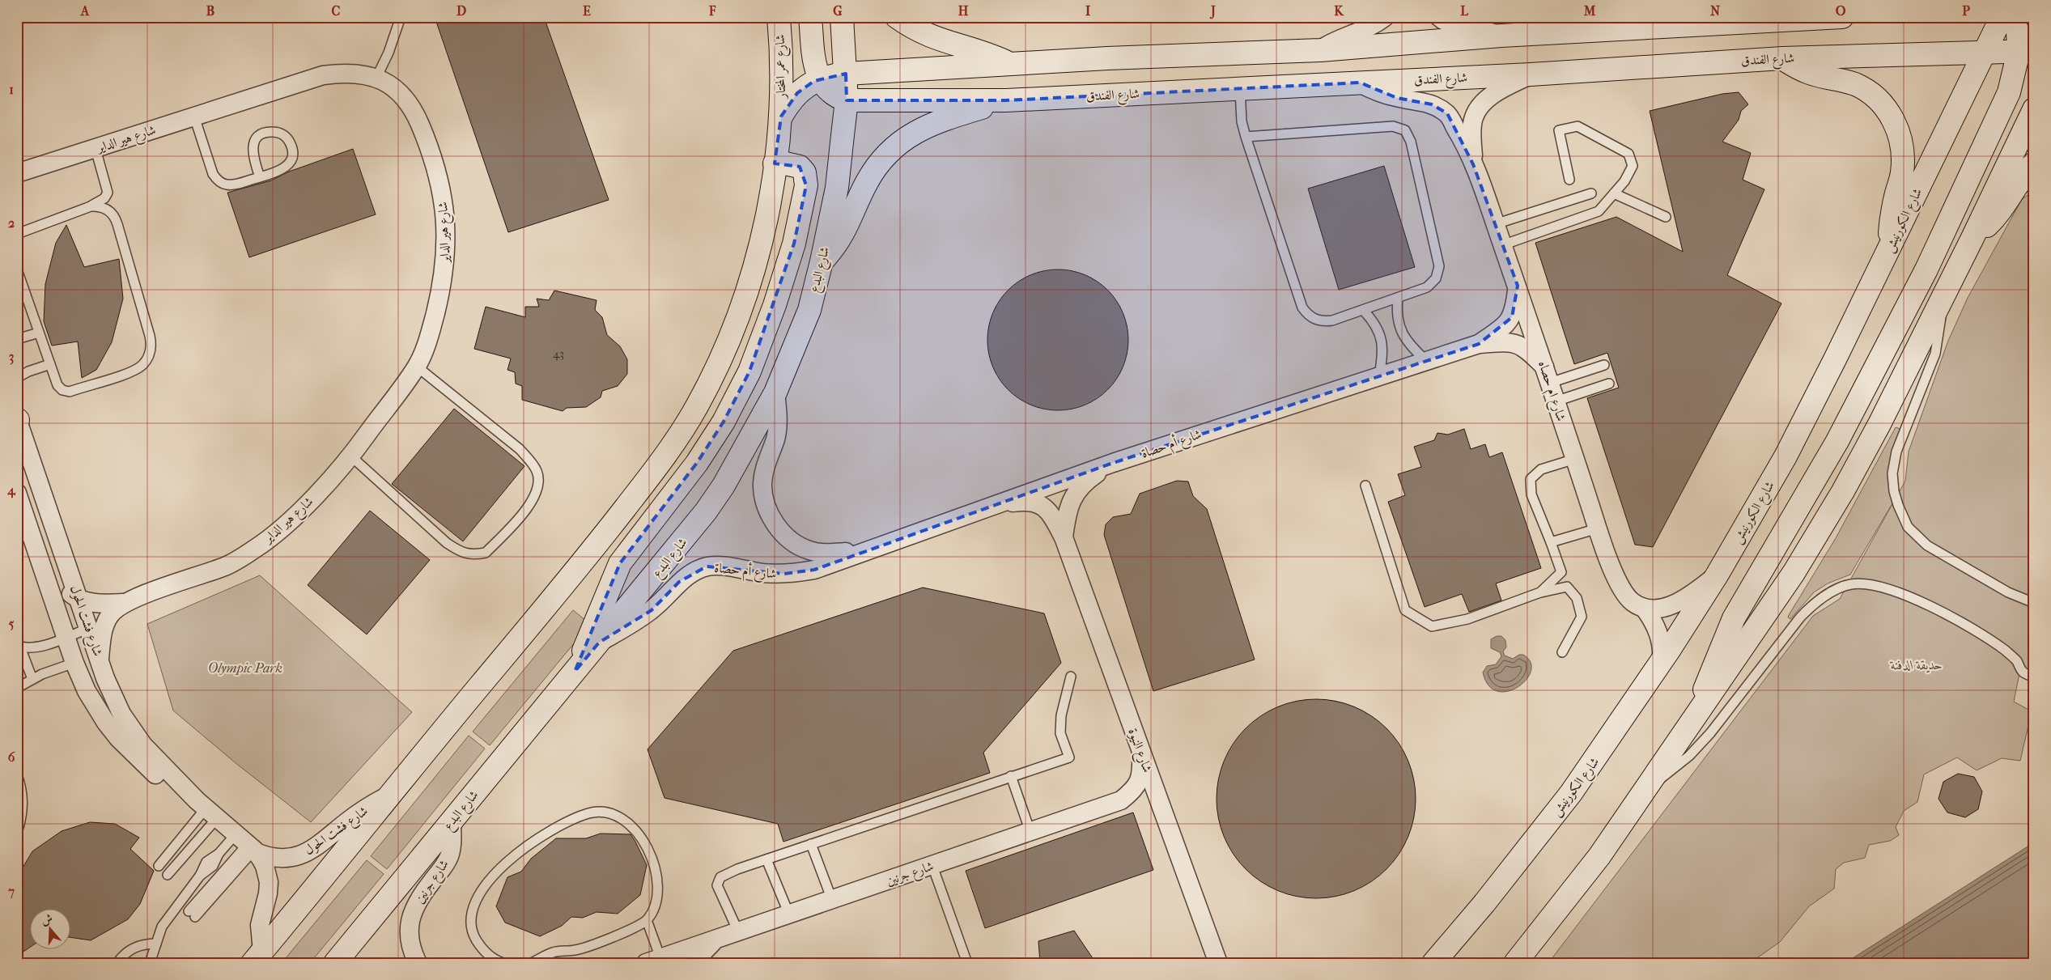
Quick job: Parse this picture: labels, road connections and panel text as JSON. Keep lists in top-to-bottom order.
{
  "streets": {
    "main road": [
      "شارع الفندق",
      "شارع عمر المختار",
      "شارع الكورنيش",
      "شارع البدع"
    ],
    "street": [
      "شارع هير الداير",
      "شارع ام حصاه",
      "شارع أم حصاة",
      "شارع فشت الحول",
      "شارع النيوة",
      "شارع جرنين"
    ]
  },
  "crossings": [
    ["شارع الفندق", "شارع الكورنيش"],
    ["شارع الفندق", "شارع البدع"],
    ["شارع الفندق", "شارع ام حصاه"],
    ["شارع هير الداير", "شارع فشت الحول"],
    ["شارع الكورنيش", "شارع ام حصاه"],
    ["شارع البدع", "شارع أم حصاة"],
    ["شارع البدع", "شارع جرنين"],
    ["شارع ام حصاه", "شارع أم حصاة"],
    ["شارع أم حصاة", "شارع النيوة"],
    ["شارع النيوة", "شارع جرنين"]
  ],
  "parks": ["حديقة الدفنة", "Olympic Park"],
  "house_numbers": ["43"],
  "north": "top",
  "grid": {
    "columns": [
      "A",
      "B",
      "C",
      "D",
      "E",
      "F",
      "G",
      "H",
      "I",
      "J",
      "K",
      "L",
      "M",
      "N",
      "O",
      "P"
    ],
    "rows": [
      "1",
      "2",
      "3",
      "4",
      "5",
      "6",
      "7"
    ]
  }
}
